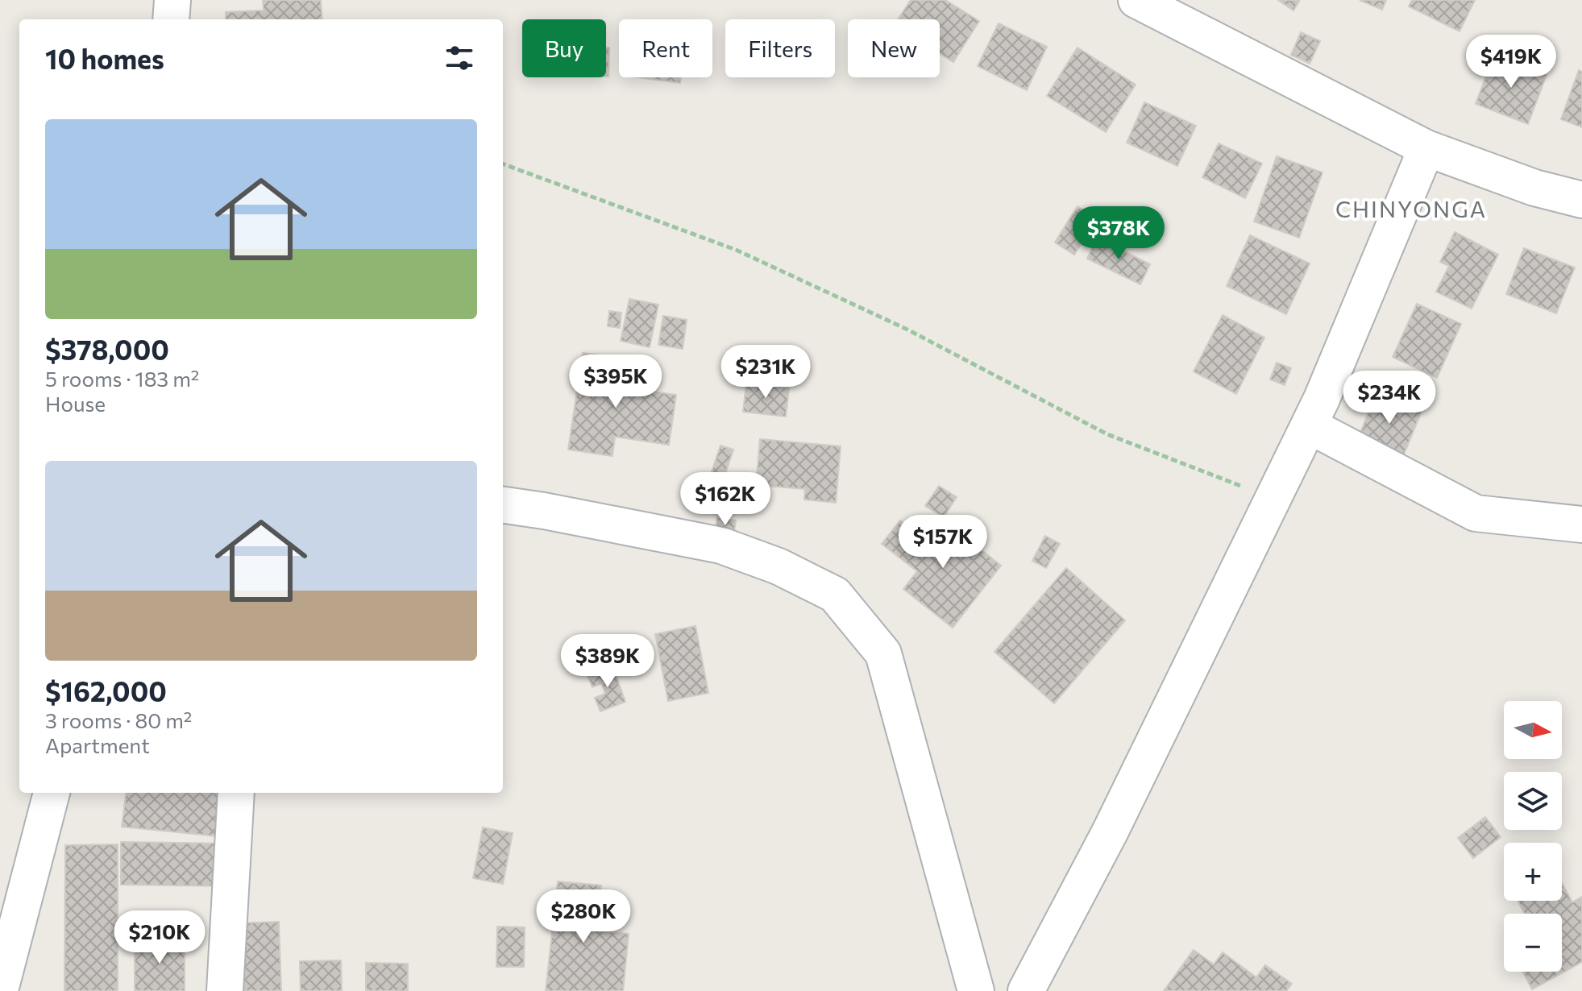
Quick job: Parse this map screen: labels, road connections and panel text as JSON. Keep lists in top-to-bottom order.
{
  "districts": ["CHINYONGA"],
  "north": "right",
  "page": {
    "chip": [
      "Buy",
      "Rent",
      "Filters",
      "New"
    ],
    "heading": "10 homes",
    "price": [
      "$419K",
      "$378K",
      "$231K",
      "$395K",
      "$234K",
      "$162K",
      "$157K",
      "$389K",
      "$280K",
      "$210K"
    ],
    "list": [
      {
        "name": "$378,000",
        "note": "5 rooms · 183 m² · House"
      },
      {
        "name": "$162,000",
        "note": "3 rooms · 80 m² · Apartment"
      }
    ],
    "map_buttons": ["+", "−"]
  }
}
